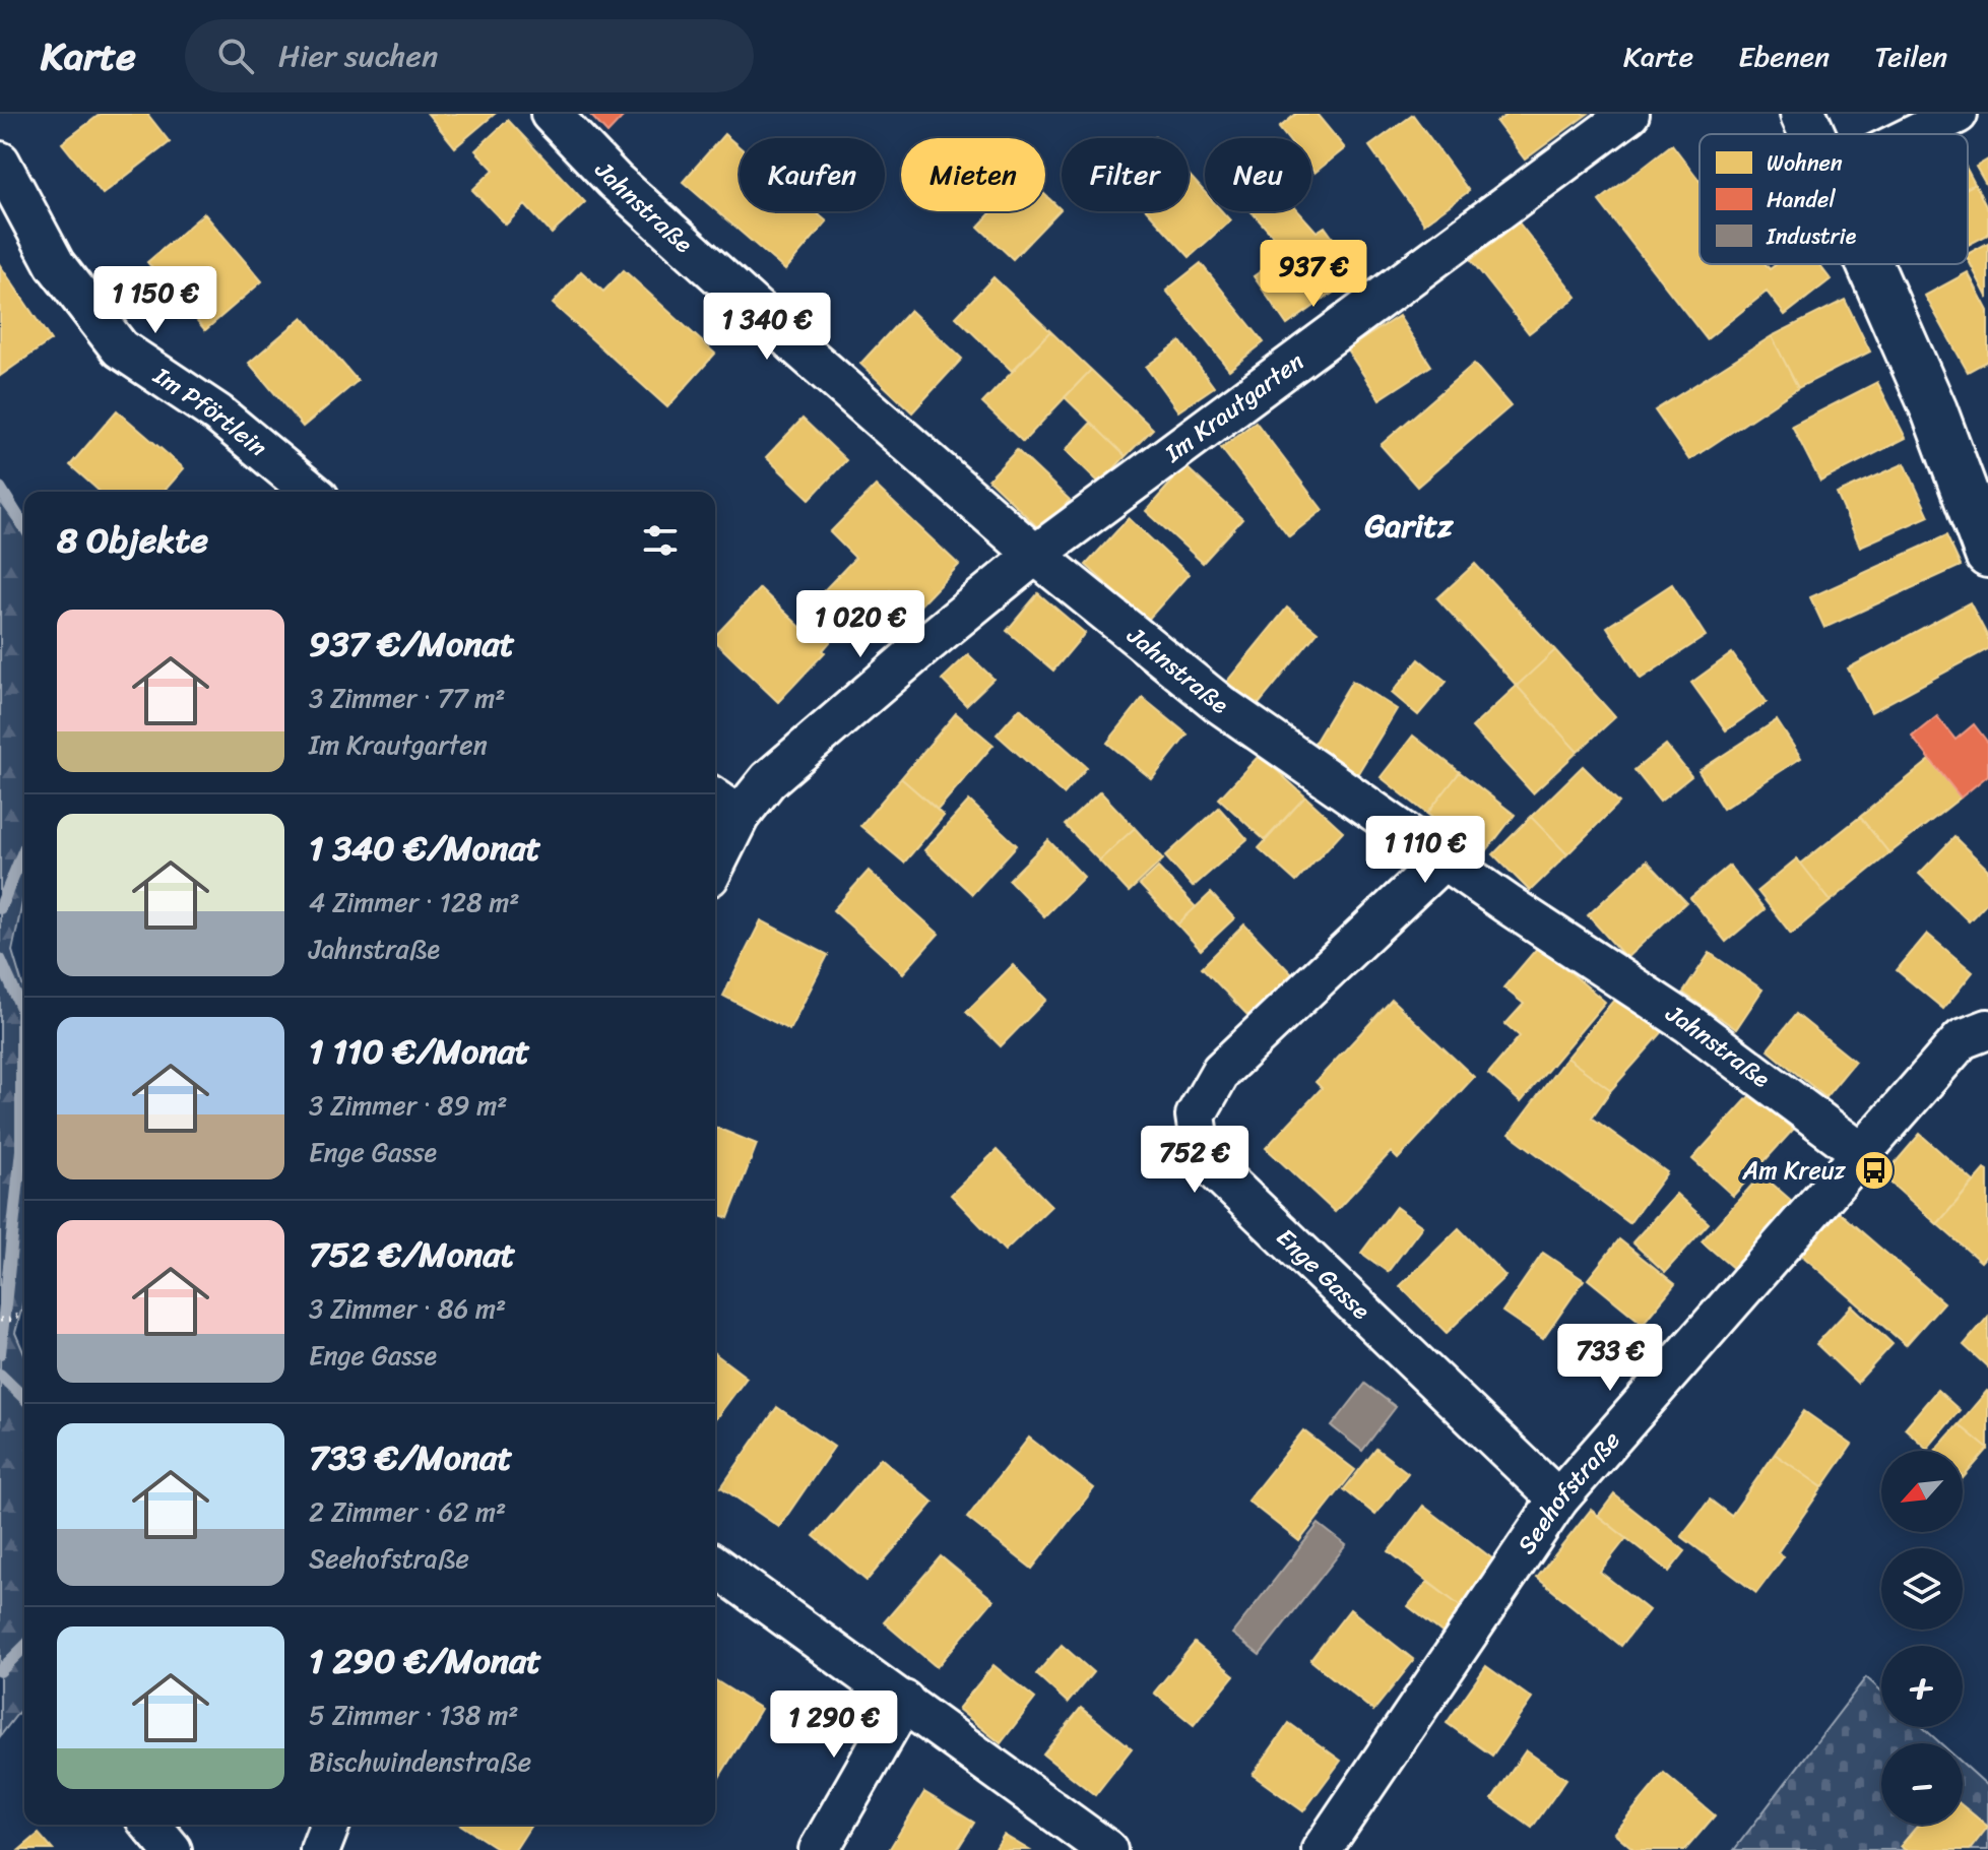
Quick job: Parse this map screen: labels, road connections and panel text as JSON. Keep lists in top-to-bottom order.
{
  "streets": {
    "street": [
      "Jahnstraße",
      "Im Krautgarten",
      "Im Pförtlein",
      "Enge Gasse",
      "Seehofstraße"
    ]
  },
  "crossings": [
    ["Jahnstraße", "Im Krautgarten"],
    ["Jahnstraße", "Enge Gasse"],
    ["Jahnstraße", "Seehofstraße"],
    ["Enge Gasse", "Seehofstraße"]
  ],
  "districts": ["Garitz"],
  "places": {
    "bus stop": ["Am Kreuz"]
  },
  "legend": ["Wohnen", "Handel", "Industrie"],
  "north": "bottom left",
  "page": {
    "header": "Karte",
    "search": "Hier suchen",
    "nav": ["Karte", "Ebenen", "Teilen"],
    "chip": [
      "Kaufen",
      "Mieten",
      "Filter",
      "Neu"
    ],
    "price": [
      "937 €",
      "1 150 €",
      "1 340 €",
      "1 020 €",
      "1 110 €",
      "752 €",
      "733 €",
      "1 290 €"
    ],
    "heading": "8 Objekte",
    "list": [
      {
        "name": "937 €/Monat",
        "note": "3 Zimmer · 77 m² · Im Krautgarten"
      },
      {
        "name": "1 340 €/Monat",
        "note": "4 Zimmer · 128 m² · Jahnstraße"
      },
      {
        "name": "1 110 €/Monat",
        "note": "3 Zimmer · 89 m² · Enge Gasse"
      },
      {
        "name": "752 €/Monat",
        "note": "3 Zimmer · 86 m² · Enge Gasse"
      },
      {
        "name": "733 €/Monat",
        "note": "2 Zimmer · 62 m² · Seehofstraße"
      },
      {
        "name": "1 290 €/Monat",
        "note": "5 Zimmer · 138 m² · Bischwindenstraße"
      }
    ],
    "map_buttons": ["+", "−"]
  }
}
